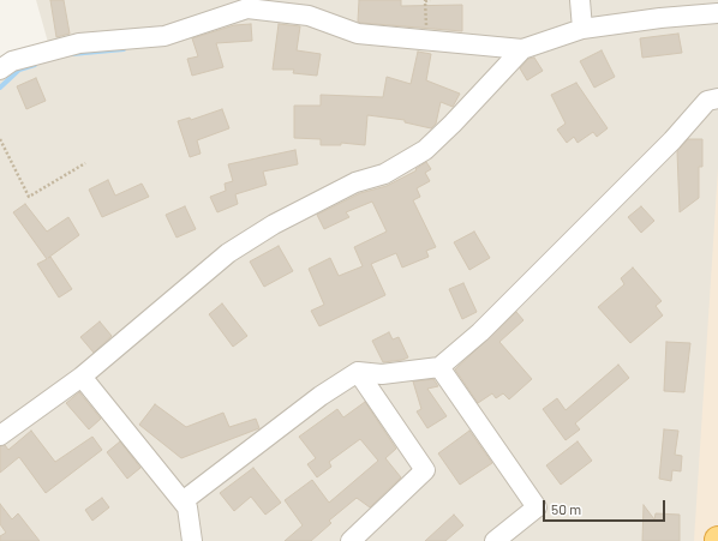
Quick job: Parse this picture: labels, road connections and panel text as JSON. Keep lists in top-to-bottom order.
{
  "scale_bar": "50 m"
}
